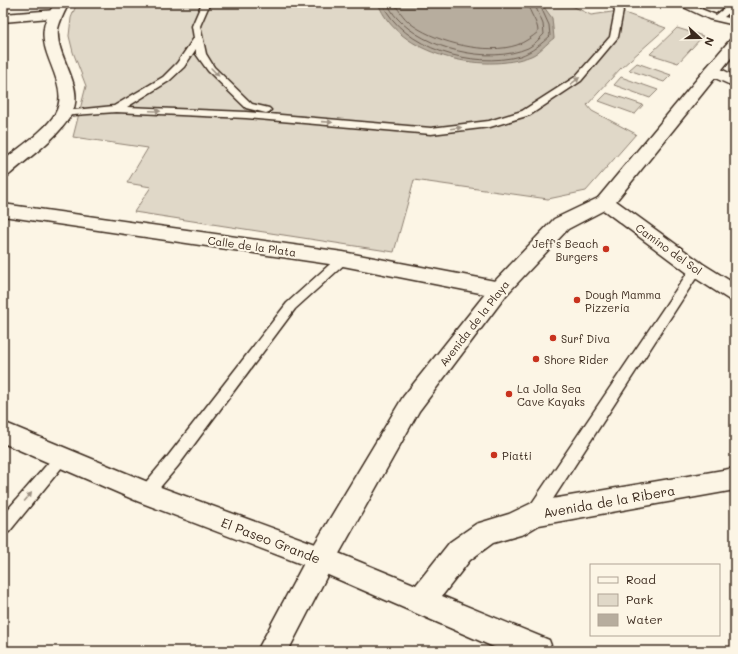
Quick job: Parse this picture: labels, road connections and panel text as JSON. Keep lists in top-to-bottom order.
{
  "streets": {
    "street": [
      "Calle de la Plata",
      "Camino del Sol",
      "Avenida de la Playa",
      "Avenida de la Ribera",
      "El Paseo Grande"
    ]
  },
  "crossings": [
    ["Calle de la Plata", "Avenida de la Playa"],
    ["Camino del Sol", "Avenida de la Playa"],
    ["Avenida de la Playa", "El Paseo Grande"],
    ["Avenida de la Ribera", "El Paseo Grande"]
  ],
  "places": [
    "Jeff's Beach Burgers",
    "Dough Mamma Pizzeria",
    "Surf Diva",
    "Shore Rider",
    "La Jolla Sea Cave Kayaks",
    "Piatti"
  ],
  "legend": ["Road", "Park", "Water"],
  "north": "right"
}
